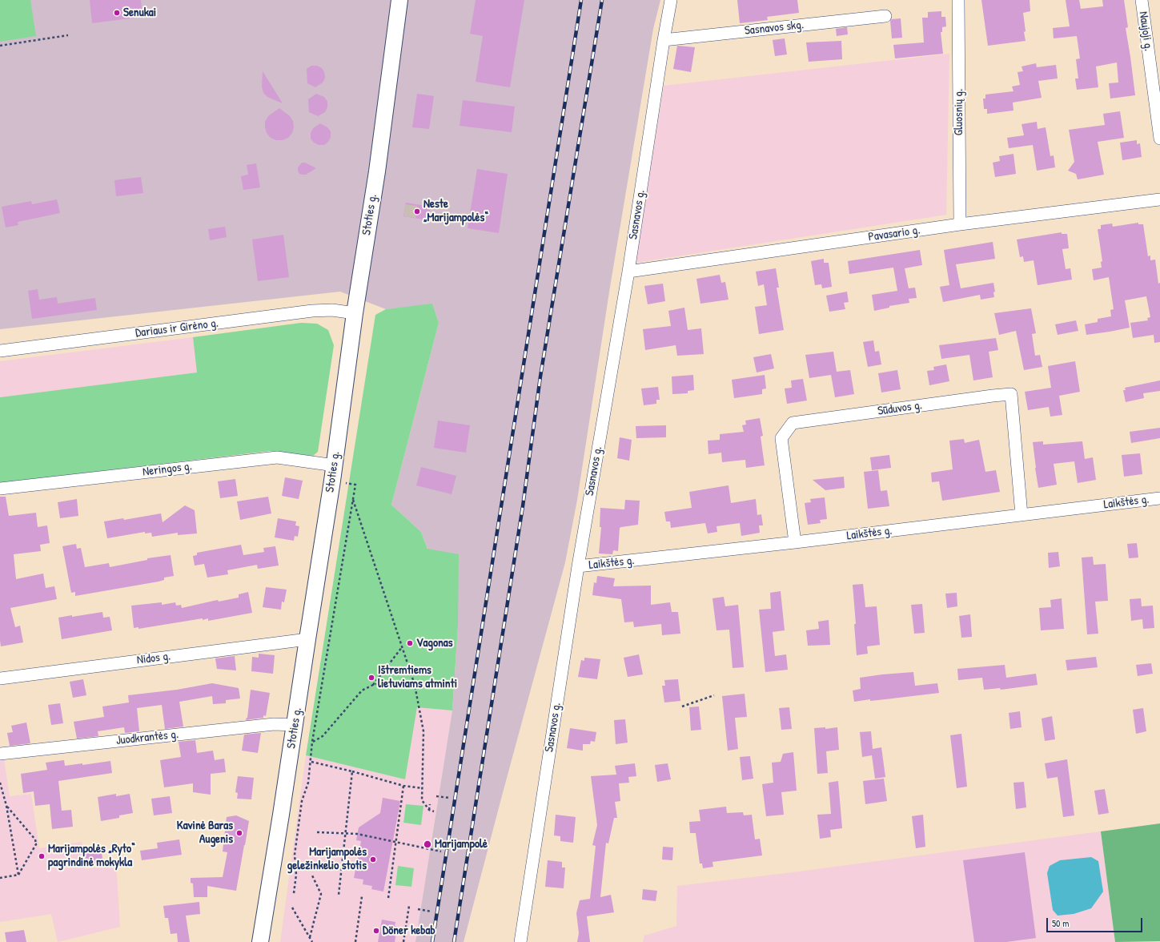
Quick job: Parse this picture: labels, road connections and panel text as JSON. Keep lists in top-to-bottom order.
{
  "streets": {
    "main road": ["Stoties g."],
    "street": [
      "Sasnavos skg.",
      "Naujoji g.",
      "Gluosnių g.",
      "Sasnavos g.",
      "Pavasario g.",
      "Dariaus ir Girėno g.",
      "Sūduvos g.",
      "Neringos g.",
      "Laikštės g.",
      "Nidos g.",
      "Juodkrantės g."
    ]
  },
  "crossings": [
    ["Sasnavos skg.", "Sasnavos g."],
    ["Gluosnių g.", "Pavasario g."],
    ["Stoties g.", "Dariaus ir Girėno g."],
    ["Stoties g.", "Neringos g."],
    ["Stoties g.", "Nidos g."],
    ["Stoties g.", "Juodkrantės g."],
    ["Sasnavos g.", "Pavasario g."],
    ["Sasnavos g.", "Laikštės g."],
    ["Sūduvos g.", "Laikštės g."]
  ],
  "places": [
    "Senukai",
    "Neste „Marijampolės“",
    "Vagonas",
    "Ištremtiems lietuviams atminti",
    "Kavinė Baras Augenis",
    "Marijampolė",
    "Marijampolės „Ryto“ pagrindinė mokykla",
    "Marijampolės geležinkelio stotis",
    "Döner kebab"
  ],
  "scale_bar": "50 m"
}
